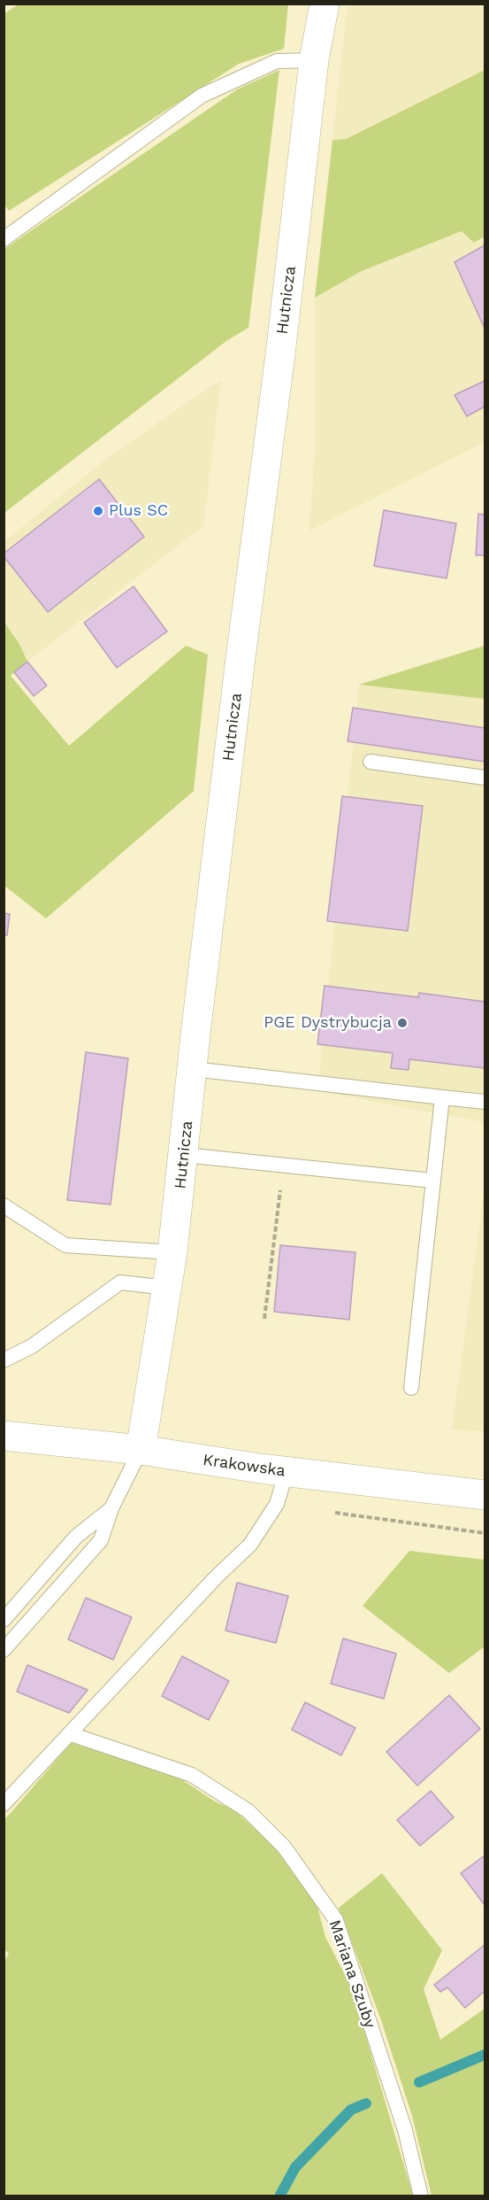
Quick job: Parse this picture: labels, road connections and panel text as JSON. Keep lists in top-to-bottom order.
{
  "streets": {
    "street": ["Hutnicza", "Krakowska"],
    "lane": ["Mariana Szuby"]
  },
  "crossings": [
    ["Hutnicza", "Krakowska"]
  ],
  "places": ["Plus SC", "PGE Dystrybucja"]
}
